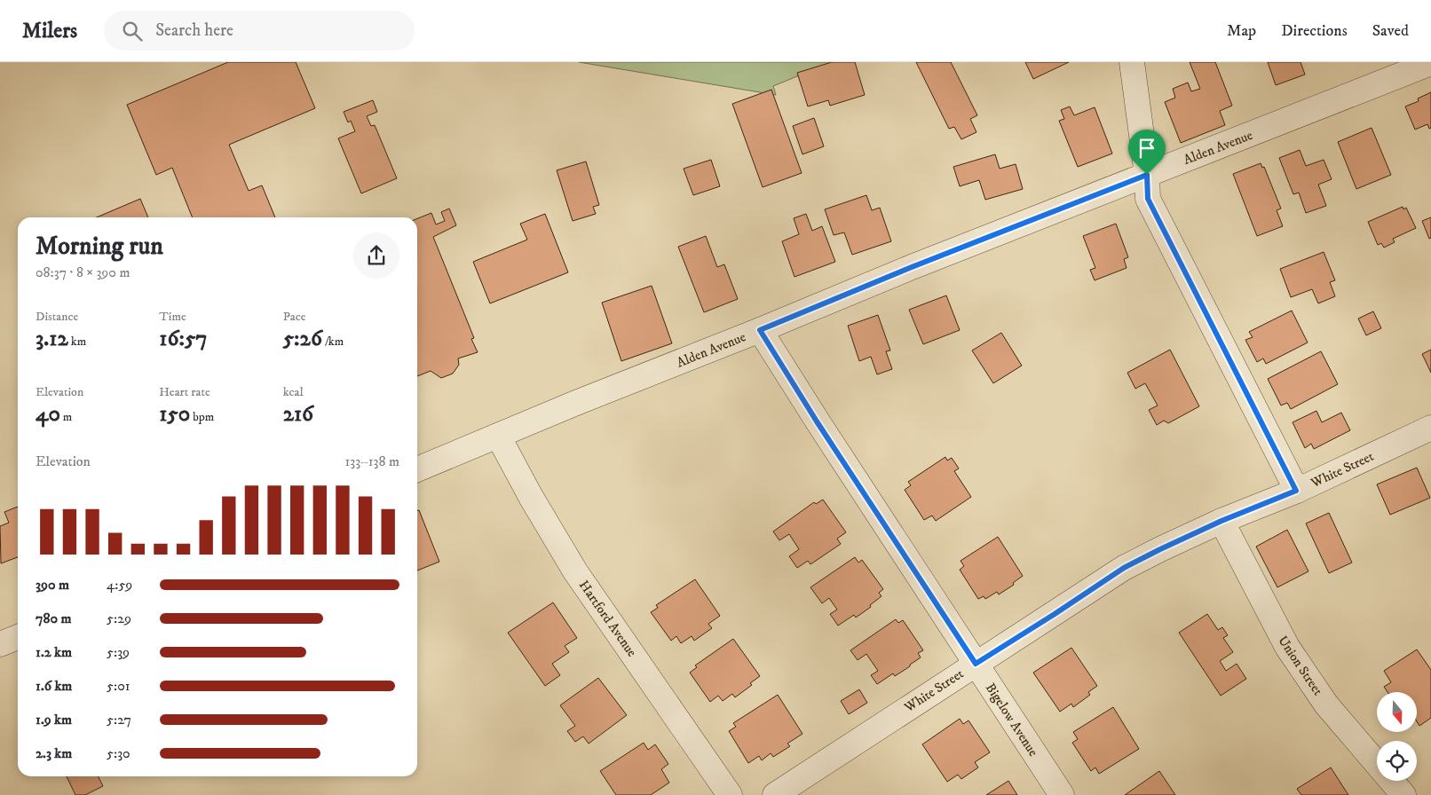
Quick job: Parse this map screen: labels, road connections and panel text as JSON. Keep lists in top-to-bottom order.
{
  "streets": {
    "street": [
      "Alden Avenue",
      "White Street",
      "Hartford Avenue",
      "Union Street",
      "Bigelow Avenue"
    ]
  },
  "crossings": [
    ["Alden Avenue", "Hartford Avenue"],
    ["Alden Avenue", "Bigelow Avenue"],
    ["White Street", "Union Street"],
    ["White Street", "Bigelow Avenue"]
  ],
  "north": "bottom",
  "page": {
    "header": "Milers",
    "search": "Search here",
    "nav": ["Map", "Directions", "Saved"],
    "heading": ["Morning run", "08:37 · 8 × 390 m"],
    "stats": [
      ["Distance", "3.12 km"],
      ["Time", "16:57"],
      ["Pace", "5:26 /km"],
      ["Elevation", "40 m"],
      ["Heart rate", "150 bpm"],
      ["kcal", "216"]
    ],
    "chart": ["Elevation", "133–138 m"],
    "list": [
      {
        "name": "390 m",
        "note": "4:59"
      },
      {
        "name": "780 m",
        "note": "5:29"
      },
      {
        "name": "1.2 km",
        "note": "5:39"
      },
      {
        "name": "1.6 km",
        "note": "5:01"
      },
      {
        "name": "1.9 km",
        "note": "5:27"
      },
      {
        "name": "2.3 km",
        "note": "5:30"
      }
    ]
  }
}
